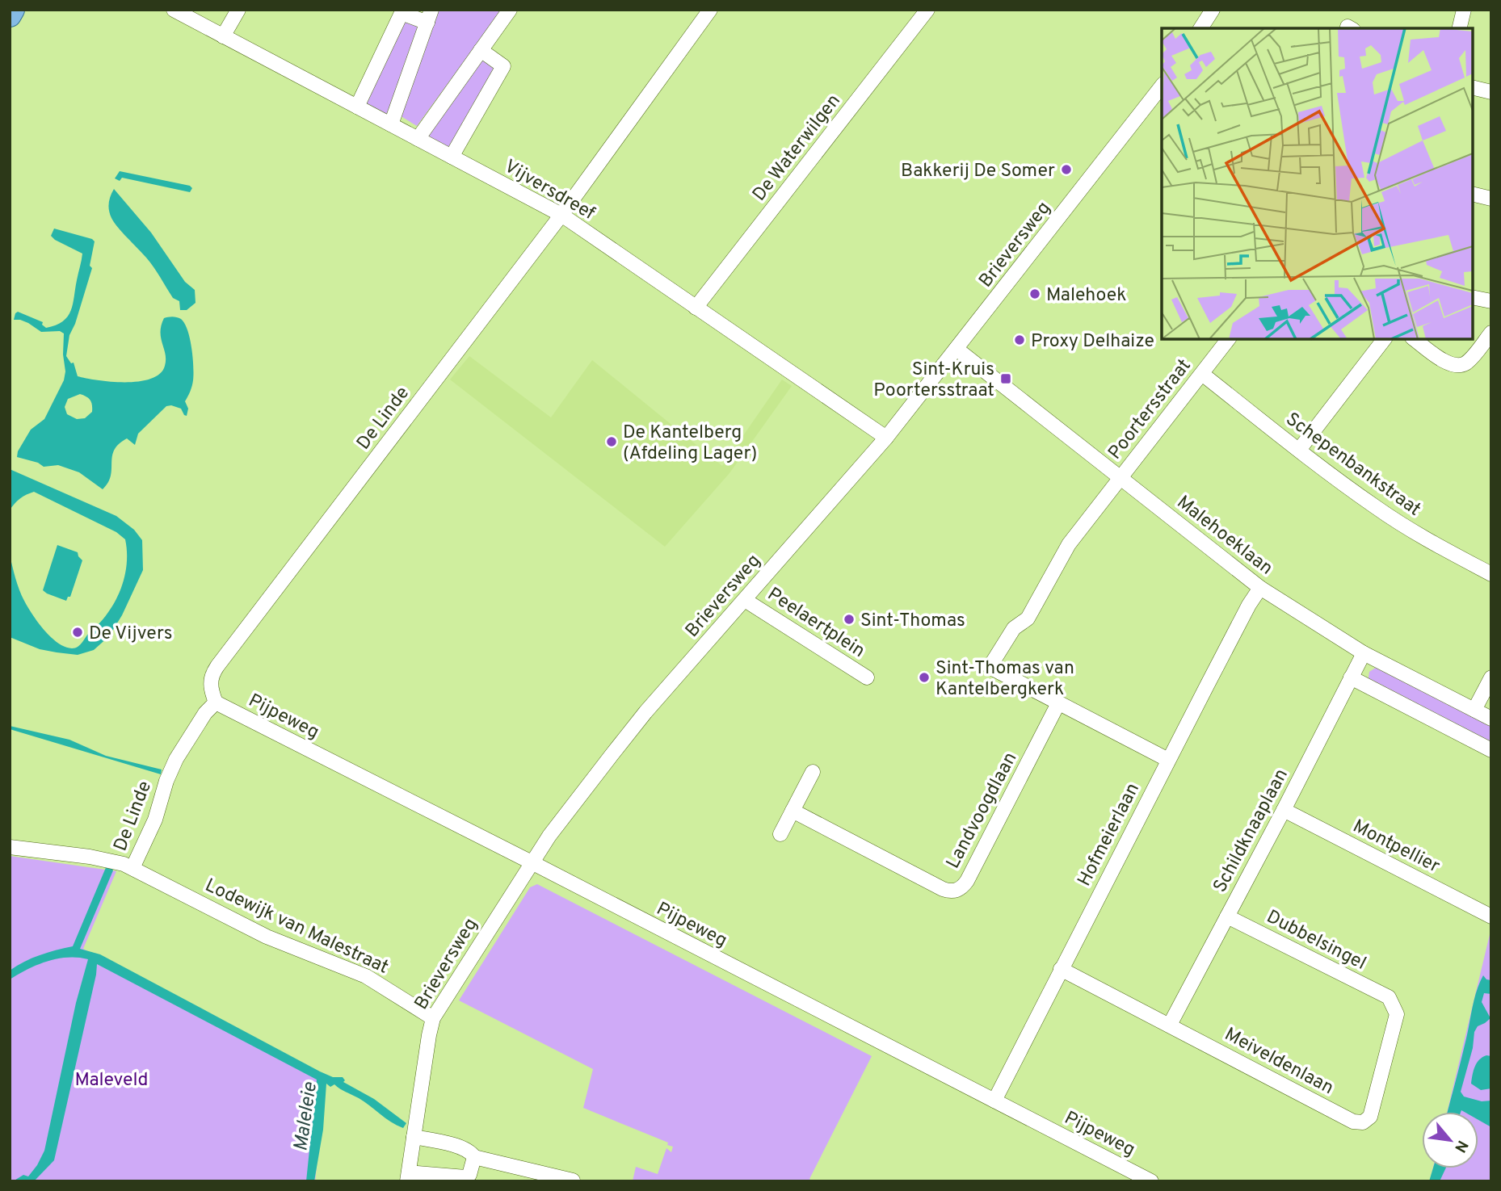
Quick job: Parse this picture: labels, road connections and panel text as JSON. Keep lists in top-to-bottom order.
{
  "streets": {
    "street": [
      "De Waterwilgen",
      "Vijversdreef",
      "Brieversweg",
      "Poortersstraat",
      "De Linde",
      "Schepenbankstraat",
      "Malehoeklaan",
      "Peelaertplein",
      "Pijpeweg",
      "Landvoogdlaan",
      "Schildknaaplaan",
      "Hofmeierlaan",
      "Montpellier",
      "Lodewijk van Malestraat",
      "Dubbelsingel",
      "Meiveldenlaan"
    ]
  },
  "crossings": [
    ["De Waterwilgen", "Vijversdreef"],
    ["Vijversdreef", "Brieversweg"],
    ["Vijversdreef", "De Linde"],
    ["Brieversweg", "Malehoeklaan"],
    ["Brieversweg", "Peelaertplein"],
    ["Brieversweg", "Pijpeweg"],
    ["Brieversweg", "Lodewijk van Malestraat"],
    ["Poortersstraat", "Schepenbankstraat"],
    ["Poortersstraat", "Malehoeklaan"],
    ["Poortersstraat", "Landvoogdlaan"],
    ["De Linde", "Pijpeweg"],
    ["De Linde", "Lodewijk van Malestraat"],
    ["Malehoeklaan", "Schildknaaplaan"],
    ["Malehoeklaan", "Hofmeierlaan"],
    ["Pijpeweg", "Hofmeierlaan"],
    ["Schildknaaplaan", "Montpellier"],
    ["Schildknaaplaan", "Dubbelsingel"],
    ["Schildknaaplaan", "Meiveldenlaan"],
    ["Hofmeierlaan", "Meiveldenlaan"],
    ["Dubbelsingel", "Meiveldenlaan"]
  ],
  "water": ["Maleleie"],
  "parks": ["Maleveld"],
  "places": {
    "other": [
      "Bakkerij De Somer",
      "Malehoek",
      "Proxy Delhaize",
      "De Kantelberg (Afdeling Lager)",
      "Sint-Thomas",
      "De Vijvers",
      "Sint-Thomas van Kantelbergkerk"
    ],
    "transit": ["Sint-Kruis Poortersstraat"]
  },
  "north": "bottom right"
}
